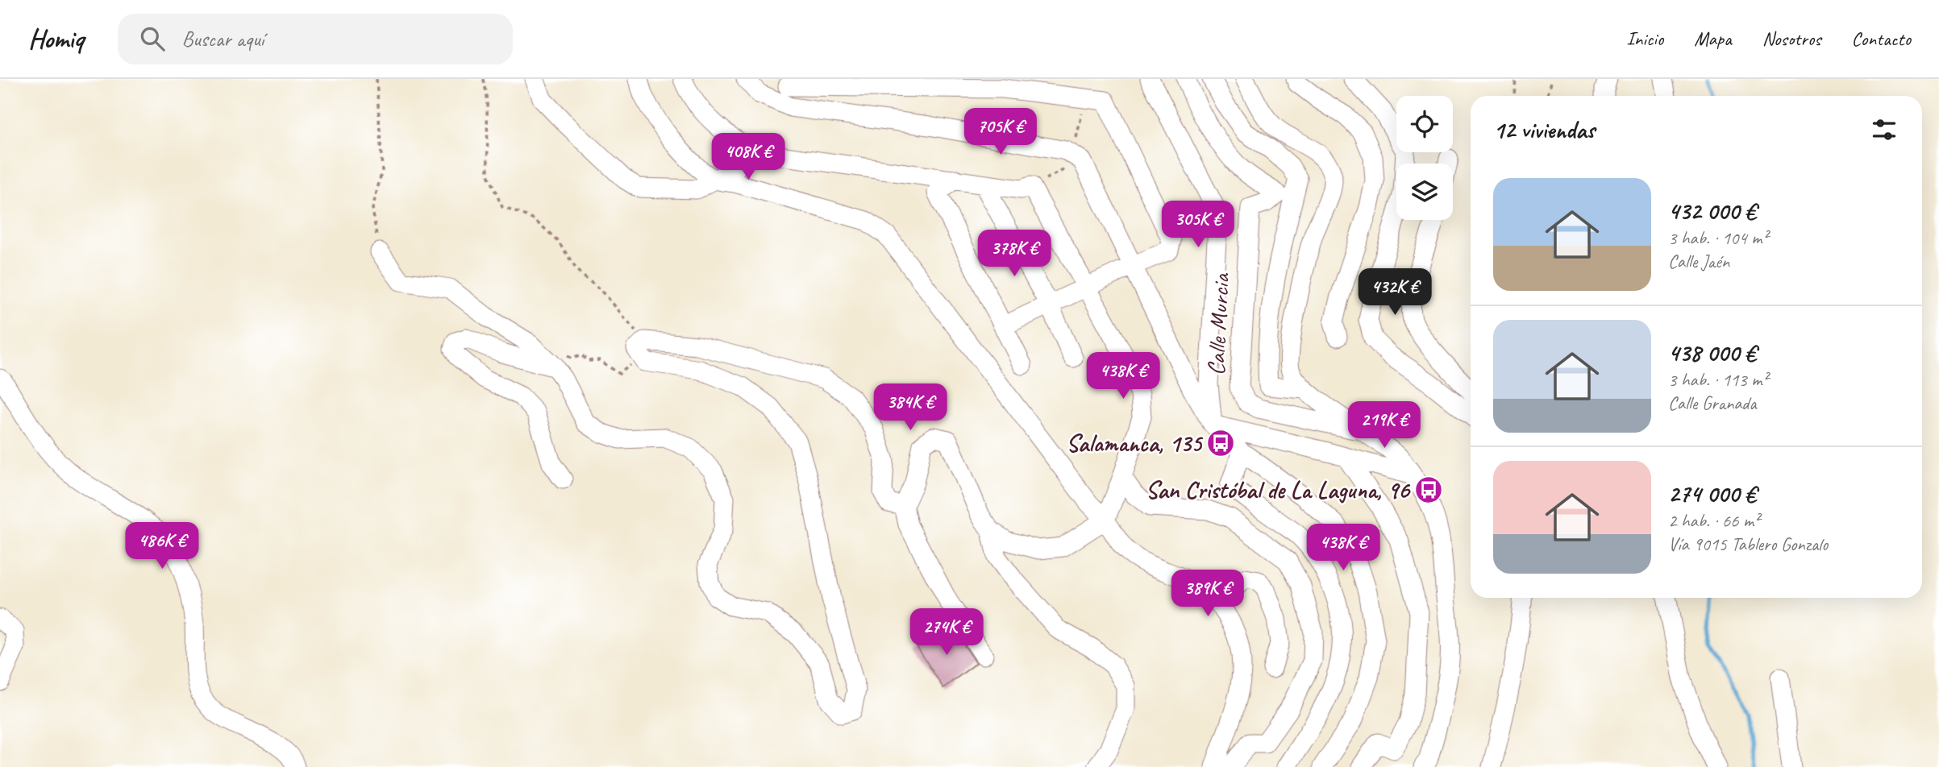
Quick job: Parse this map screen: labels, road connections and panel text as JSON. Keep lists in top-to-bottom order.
{
  "streets": {
    "street": ["Calle Murcia"]
  },
  "places": {
    "bus stop": ["Salamanca, 135", "San Cristóbal de La Laguna, 96"]
  },
  "page": {
    "header": "Homiq",
    "search": "Buscar aquí",
    "nav": [
      "Inicio",
      "Mapa",
      "Nosotros",
      "Contacto"
    ],
    "heading": "12 viviendas",
    "price": [
      "705K €",
      "408K €",
      "305K €",
      "378K €",
      "432K €",
      "438K €",
      "384K €",
      "219K €",
      "486K €",
      "438K €",
      "389K €",
      "274K €"
    ],
    "list": [
      {
        "name": "432 000 €",
        "note": "3 hab. · 104 m² · Calle Jaén"
      },
      {
        "name": "438 000 €",
        "note": "3 hab. · 113 m² · Calle Granada"
      },
      {
        "name": "274 000 €",
        "note": "2 hab. · 66 m² · Vía 9015 Tablero Gonzalo"
      }
    ]
  }
}
